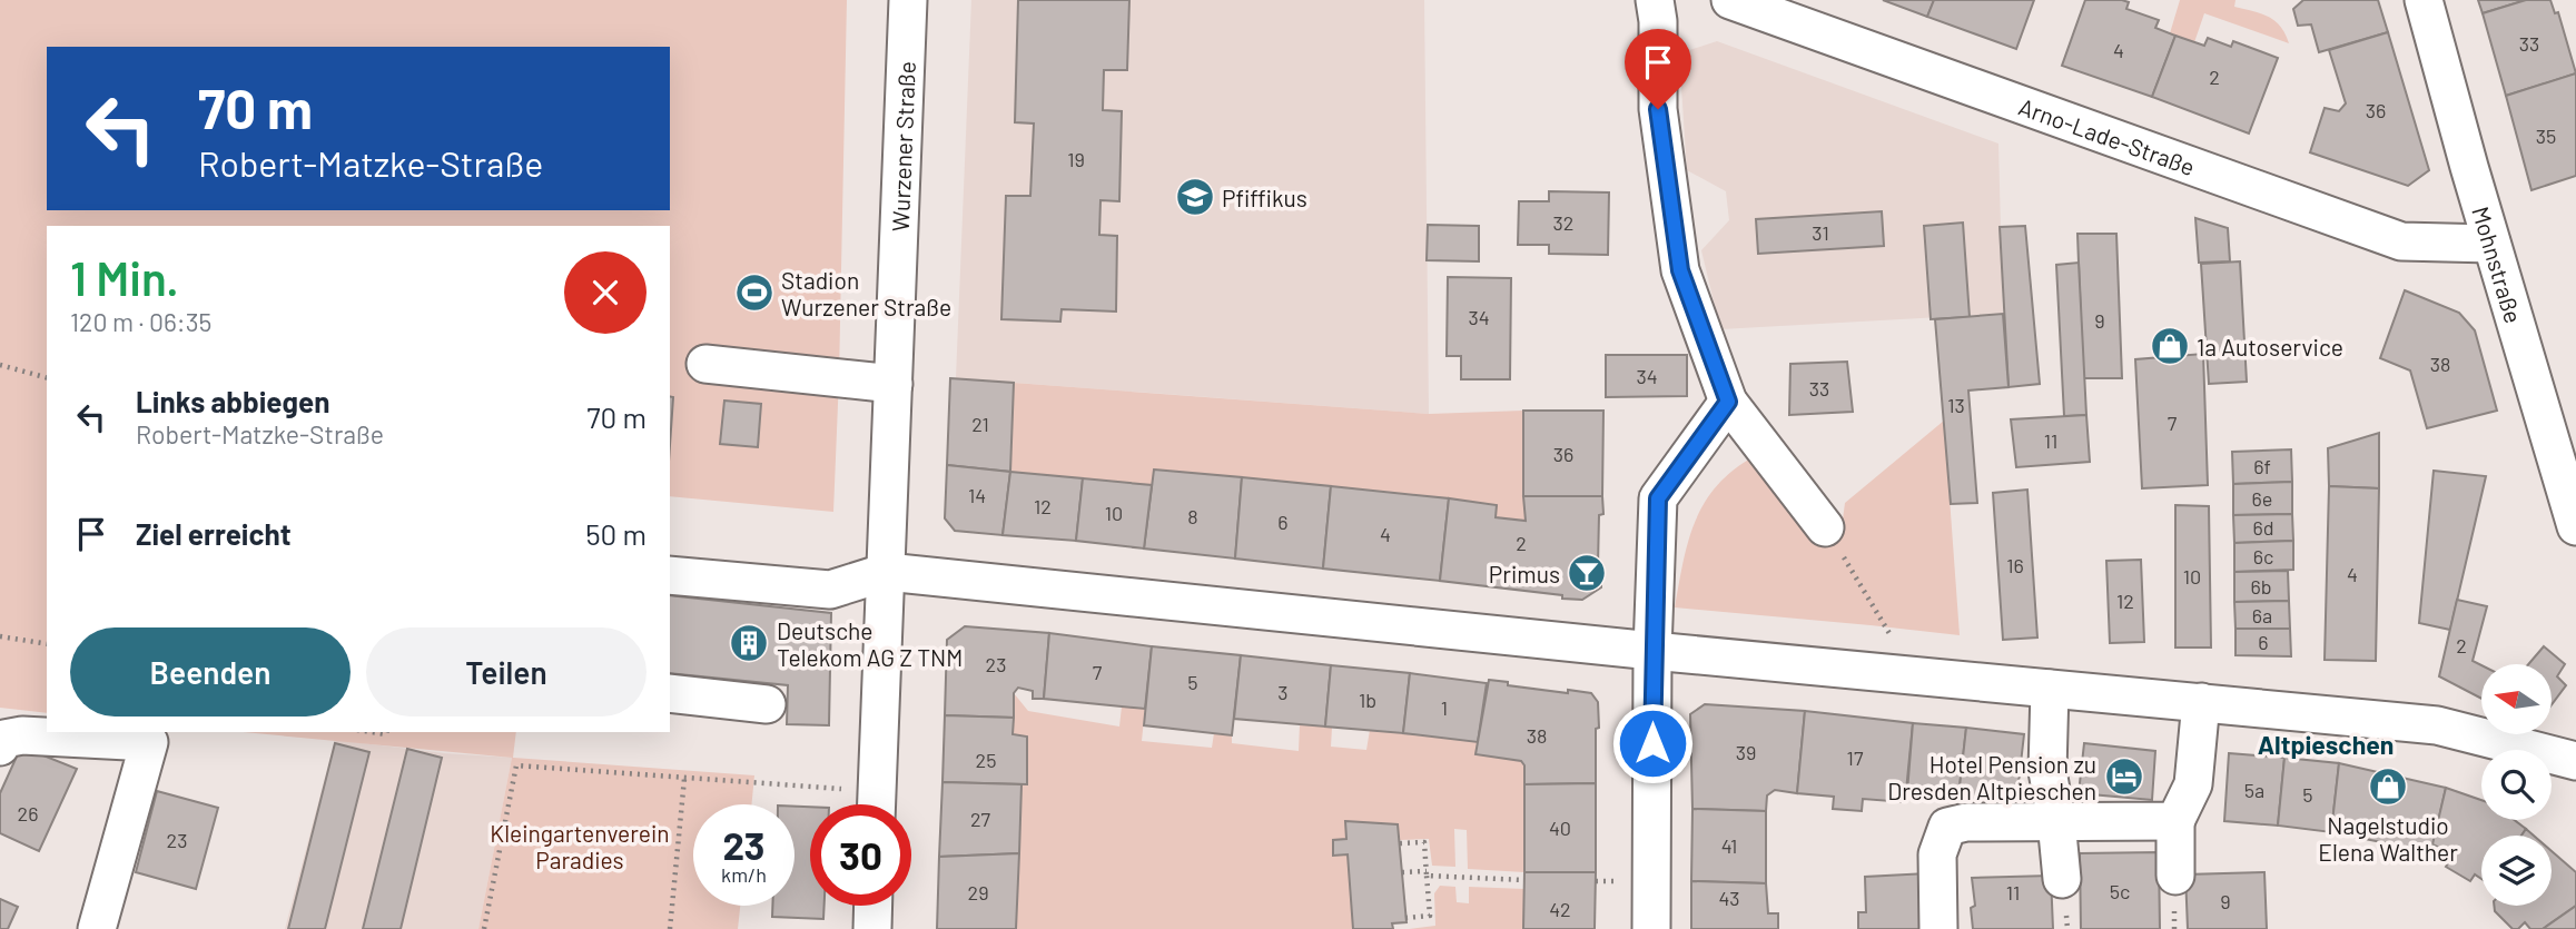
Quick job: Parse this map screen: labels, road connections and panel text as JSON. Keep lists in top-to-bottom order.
{
  "streets": {
    "street": ["Arno-Lade-Straße", "Wurzener Straße", "Mohnstraße"]
  },
  "crossings": [
    ["Arno-Lade-Straße", "Mohnstraße"]
  ],
  "districts": ["Altpieschen"],
  "parks": ["Kleingartenverein Paradies"],
  "places": {
    "school or university": ["Pfiffikus"],
    "sports": ["Stadion Wurzener Straße"],
    "shop": ["1a Autoservice", "Nagelstudio Elena Walther"],
    "bar": ["Primus"],
    "building": ["Deutsche Telekom AG Z TNM"],
    "hotel": ["Hotel Pension zu Dresden Altpieschen"]
  },
  "house_numbers": [
    "33",
    "4",
    "2",
    "36",
    "35",
    "19",
    "32",
    "31",
    "34",
    "9",
    "38",
    "34",
    "33",
    "13",
    "7",
    "21",
    "11",
    "36",
    "6f",
    "14",
    "6e",
    "12",
    "10",
    "8",
    "6",
    "6d",
    "4",
    "2",
    "6c",
    "16",
    "4",
    "10",
    "6b",
    "12",
    "6a",
    "6",
    "2",
    "23",
    "7",
    "5",
    "3",
    "1b",
    "1",
    "38",
    "39",
    "17",
    "25",
    "5a",
    "5",
    "26",
    "27",
    "40",
    "23",
    "41",
    "5c",
    "29",
    "11",
    "43",
    "9",
    "42"
  ],
  "north": "left",
  "page": {
    "turn": ["70 m", "Robert-Matzke-Straße"],
    "heading": ["1 Min.", "120 m · 06:35"],
    "list": [
      {
        "name": "Links abbiegen",
        "note": "Robert-Matzke-Straße",
        "value": "70 m"
      },
      {
        "name": "Ziel erreicht",
        "value": "50 m"
      }
    ],
    "buttons": ["Beenden", "Teilen"],
    "speed": "23 km/h",
    "limit": "30"
  }
}
